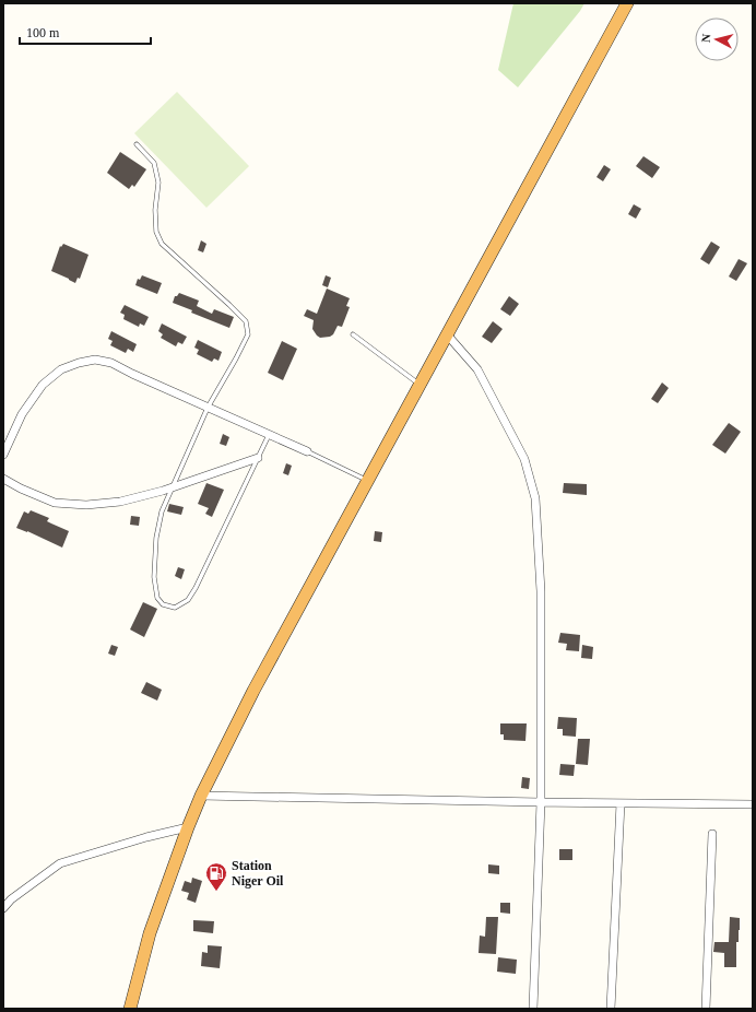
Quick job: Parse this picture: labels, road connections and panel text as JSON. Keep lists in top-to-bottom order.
{
  "places": {
    "fuel station": ["Station Niger Oil"]
  },
  "scale_bar": "100 m",
  "north": "left"
}
